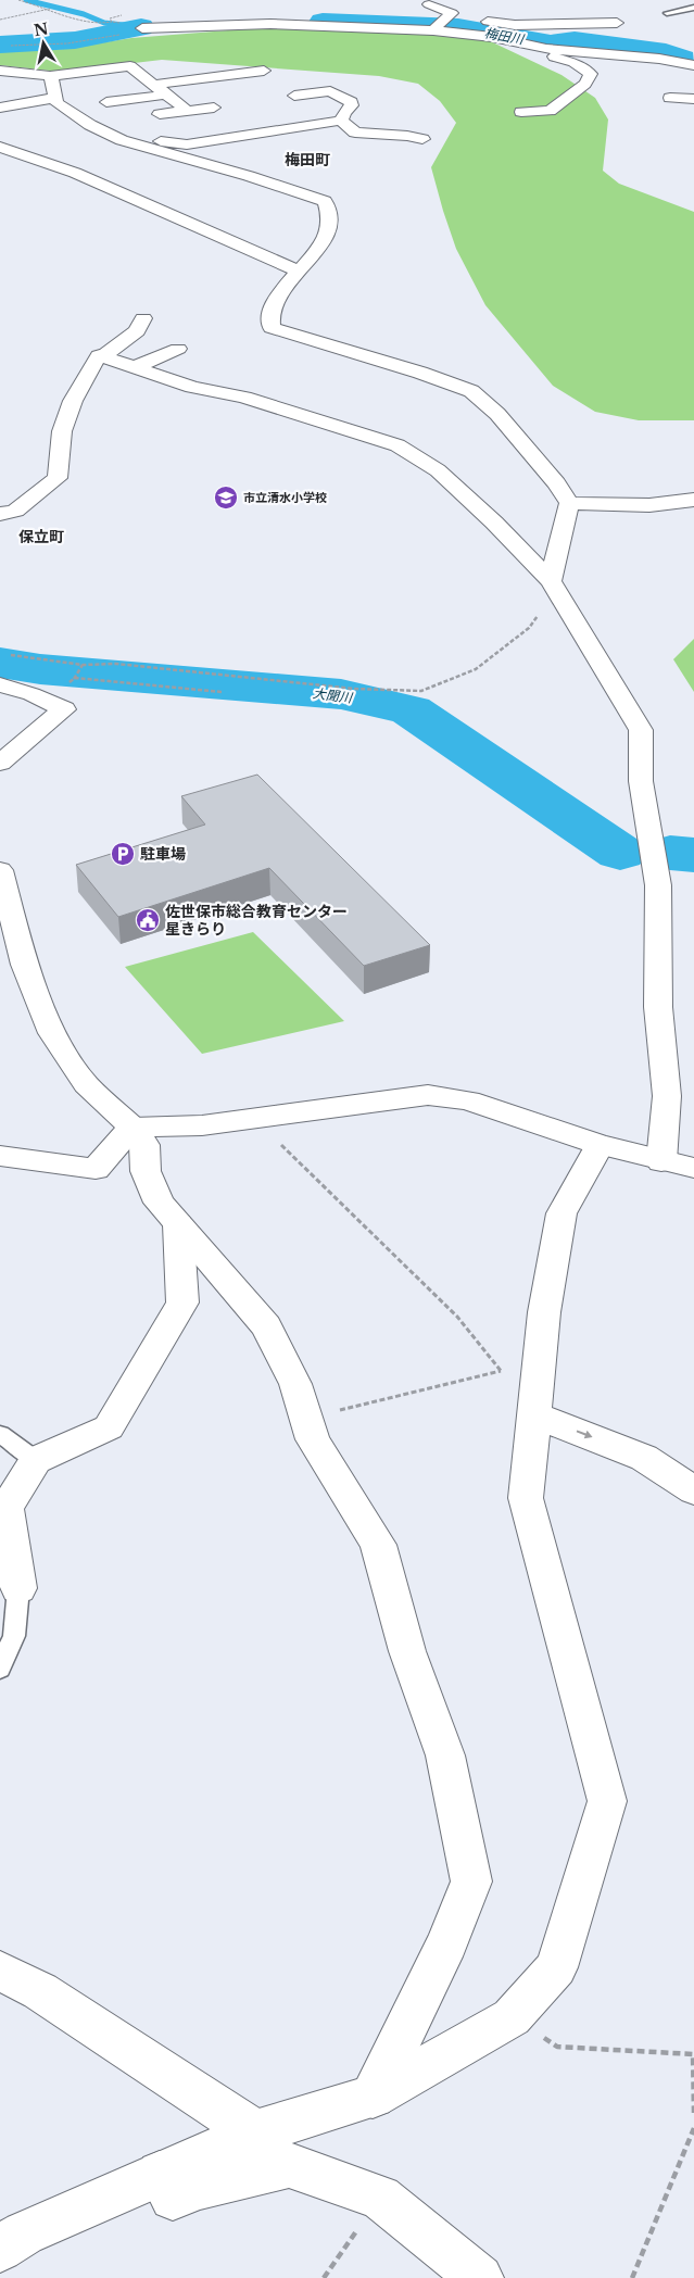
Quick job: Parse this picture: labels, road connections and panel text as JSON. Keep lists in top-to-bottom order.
{
  "districts": ["梅田町", "保立町"],
  "water": ["梅田川", "大聞川"],
  "places": {
    "school or university": ["市立清水小学校"],
    "parking": ["駐車場"],
    "public building": ["佐世保市総合教育センター 星きらり"]
  },
  "north": "top"
}
